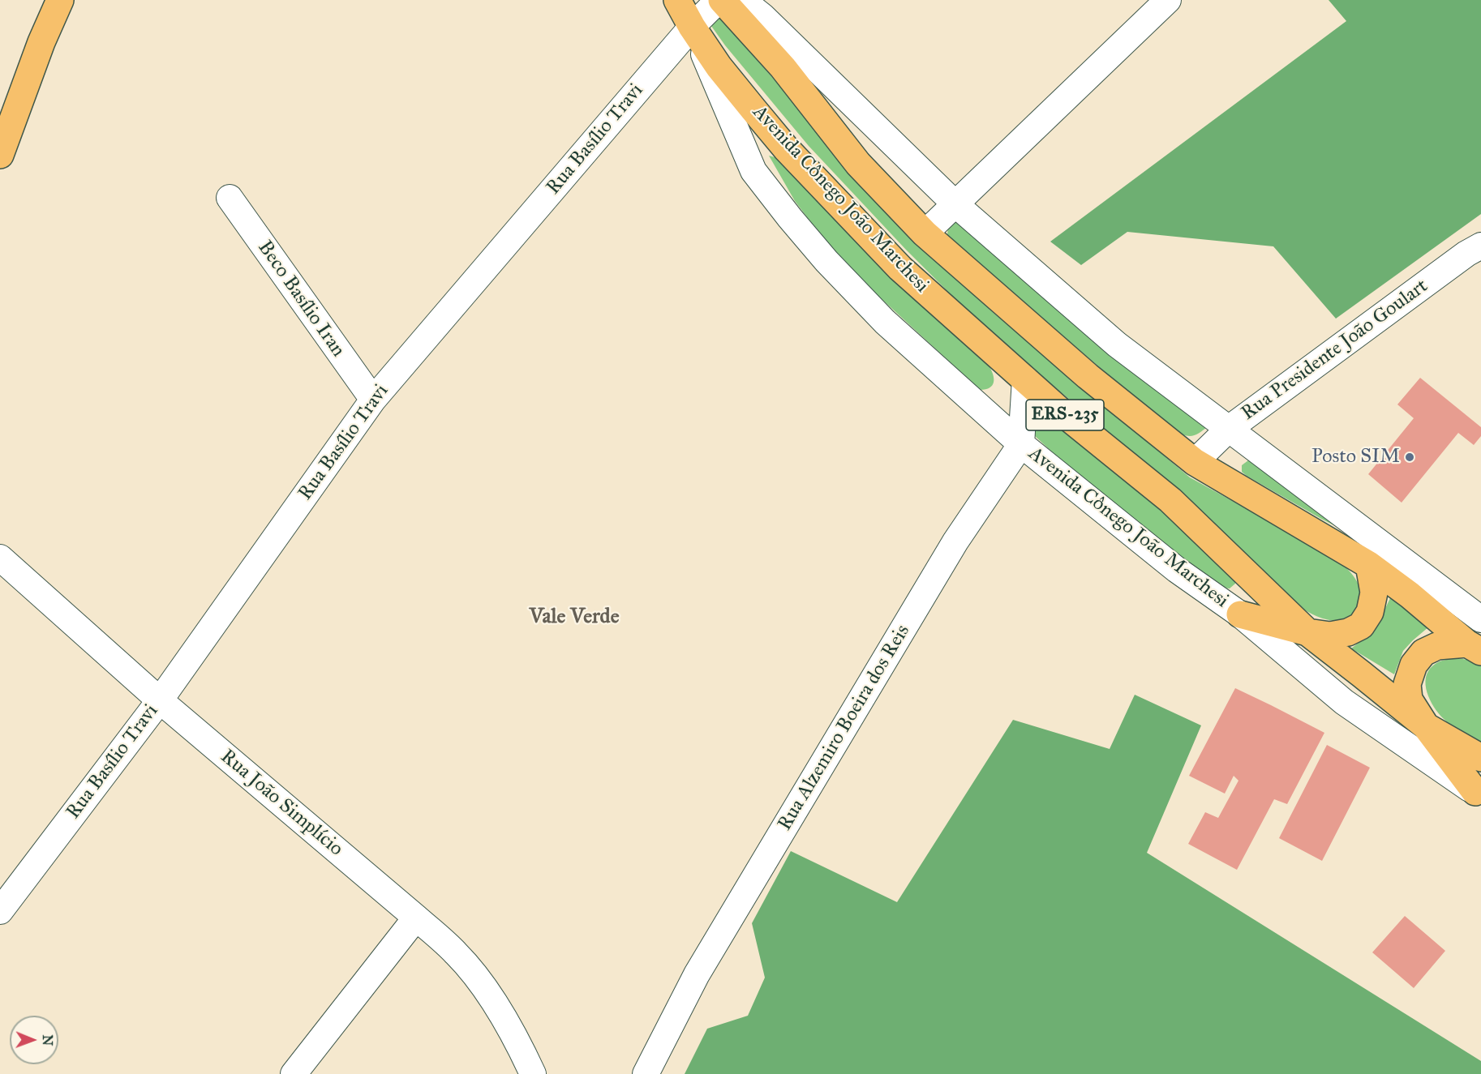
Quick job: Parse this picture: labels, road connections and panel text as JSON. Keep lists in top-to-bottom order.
{
  "streets": {
    "main road": ["Avenida Cônego João Marchesi", "ERS-235"],
    "street": [
      "Rua Basílio Travi",
      "Beco Basílio Iran",
      "Rua Presidente João Goulart",
      "Rua Alzemiro Boeira dos Reis",
      "Rua João Simplício"
    ]
  },
  "crossings": [
    ["Rua Basílio Travi", "Avenida Cônego João Marchesi"],
    ["Rua Basílio Travi", "Beco Basílio Iran"],
    ["Rua Basílio Travi", "ERS-235"],
    ["Rua Basílio Travi", "Rua João Simplício"],
    ["Avenida Cônego João Marchesi", "Rua Presidente João Goulart"],
    ["Avenida Cônego João Marchesi", "ERS-235"],
    ["Avenida Cônego João Marchesi", "Rua Alzemiro Boeira dos Reis"]
  ],
  "districts": ["Vale Verde"],
  "places": ["Posto SIM"],
  "north": "right"
}
